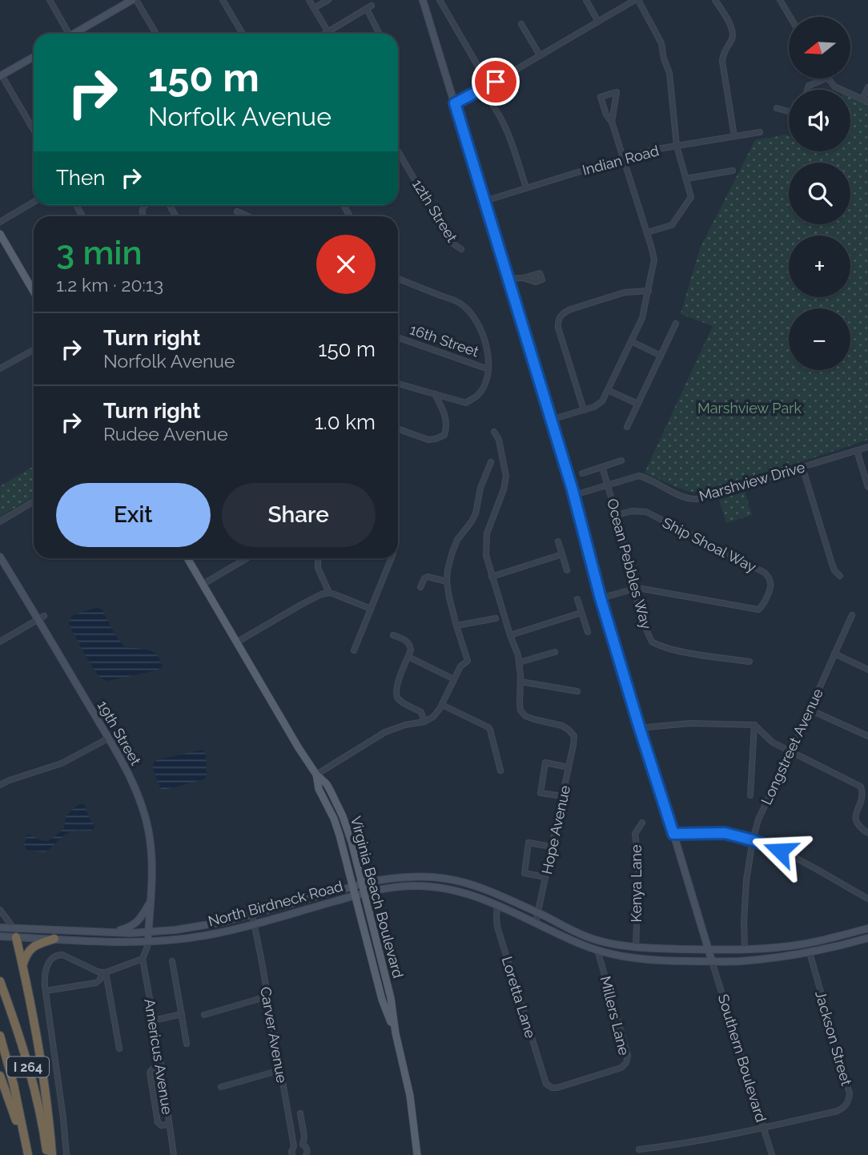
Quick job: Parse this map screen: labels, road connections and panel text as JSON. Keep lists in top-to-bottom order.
{
  "streets": {
    "highway": ["I 264"],
    "main road": ["19th Street", "Virginia Beach Boulevard", "North Birdneck Road"],
    "street": [
      "Indian Road",
      "12th Street",
      "16th Street",
      "Marshview Drive",
      "Ship Shoal Way",
      "Ocean Pebbles Way",
      "Longstreet Avenue",
      "Hope Avenue",
      "Kenya Lane",
      "Loretta Lane",
      "Millers Lane",
      "Carver Avenue",
      "Jackson Street",
      "Americus Avenue",
      "Southern Boulevard"
    ]
  },
  "crossings": [
    ["Marshview Drive", "Ocean Pebbles Way"],
    ["Ship Shoal Way", "Ocean Pebbles Way"],
    ["19th Street", "North Birdneck Road"],
    ["Longstreet Avenue", "North Birdneck Road"],
    ["Hope Avenue", "North Birdneck Road"],
    ["Kenya Lane", "North Birdneck Road"],
    ["Virginia Beach Boulevard", "North Birdneck Road"],
    ["North Birdneck Road", "Loretta Lane"],
    ["North Birdneck Road", "Millers Lane"],
    ["North Birdneck Road", "Carver Avenue"],
    ["North Birdneck Road", "Jackson Street"],
    ["North Birdneck Road", "Southern Boulevard"],
    ["Loretta Lane", "Millers Lane"],
    ["Jackson Street", "Southern Boulevard"]
  ],
  "parks": ["Marshview Park"],
  "north": "left",
  "page": {
    "map_buttons": ["+", "−"],
    "turn": ["150 m", "Norfolk Avenue"],
    "then": "Then",
    "heading": ["3 min", "1.2 km · 20:13"],
    "list": [
      {
        "name": "Turn right",
        "note": "Norfolk Avenue",
        "value": "150 m"
      },
      {
        "name": "Turn right",
        "note": "Rudee Avenue",
        "value": "1.0 km"
      }
    ],
    "buttons": ["Exit", "Share"]
  }
}
